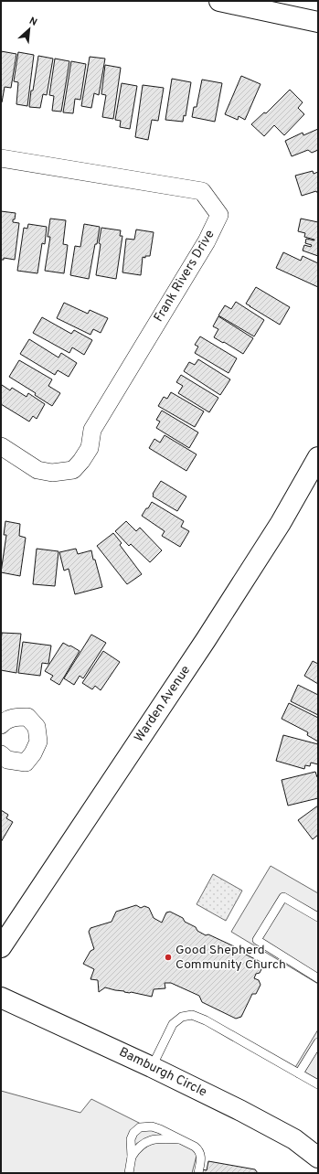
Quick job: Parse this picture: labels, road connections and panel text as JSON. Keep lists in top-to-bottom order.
{
  "streets": {
    "main road": ["Warden Avenue", "Bamburgh Circle"],
    "street": ["Frank Rivers Drive"]
  },
  "places": ["Good Shepherd Community Church"],
  "north": "top right"
}
